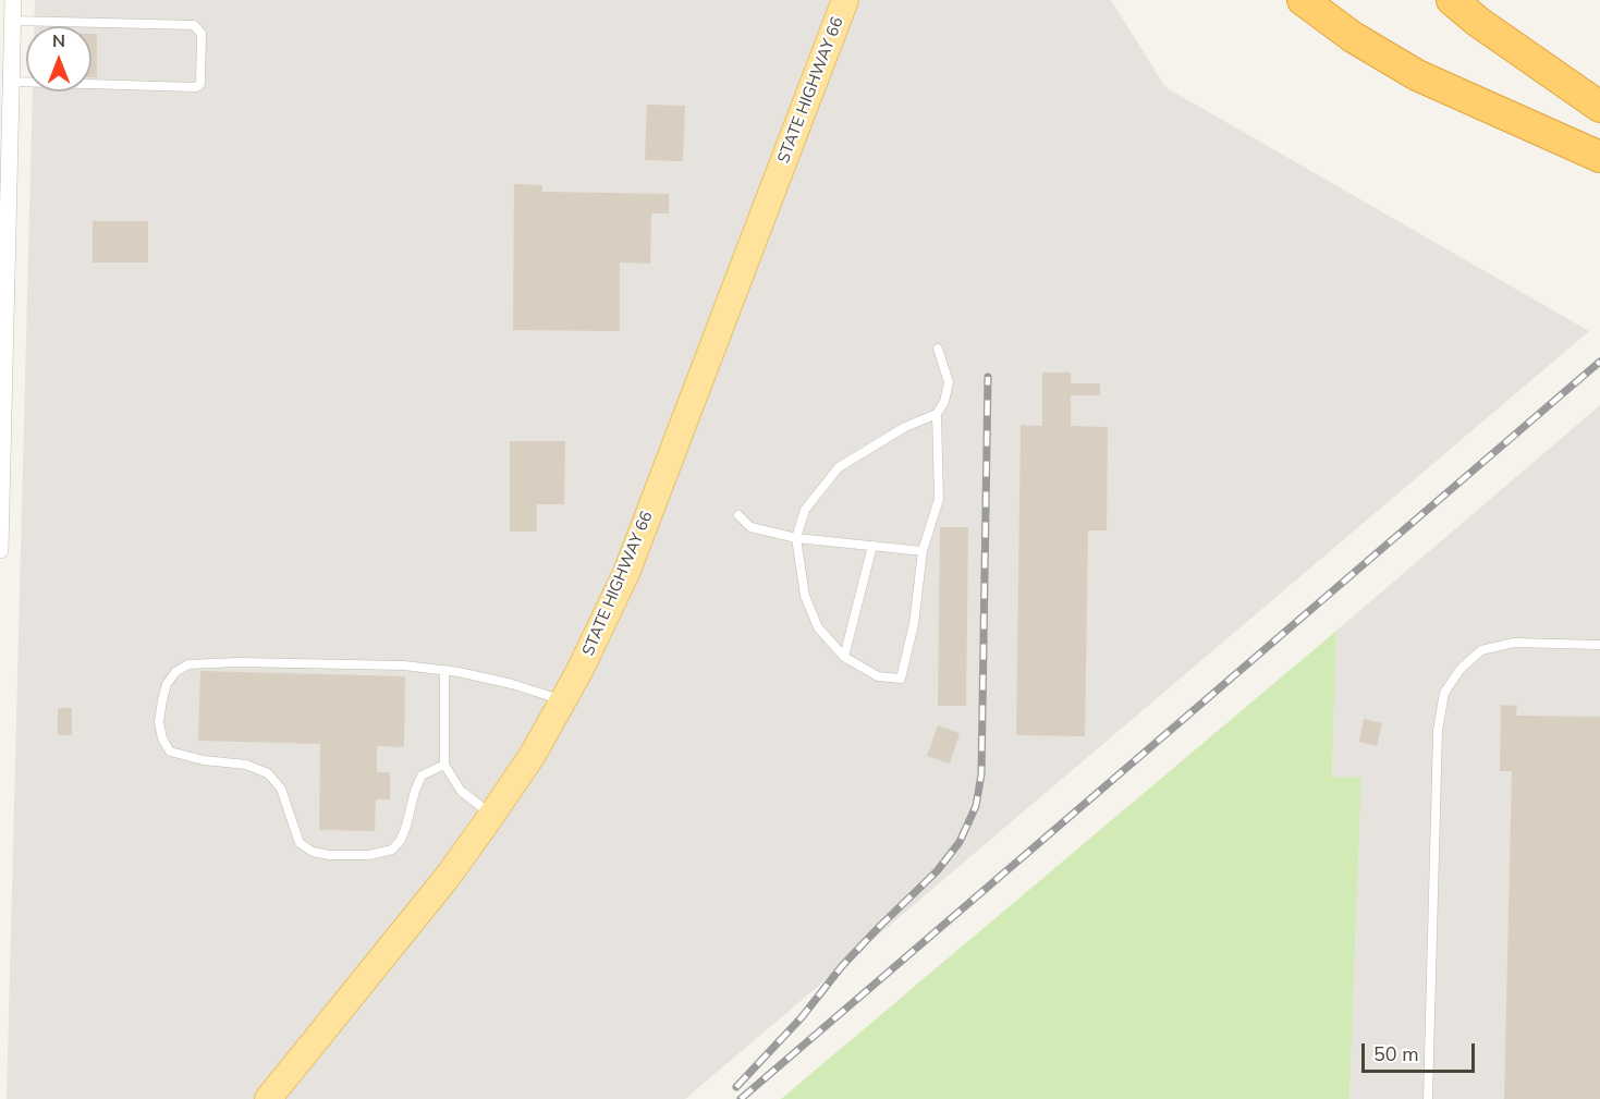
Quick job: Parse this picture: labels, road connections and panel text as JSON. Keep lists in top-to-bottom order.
{
  "streets": {
    "main road": ["STATE HIGHWAY 66"]
  },
  "scale_bar": "50 m",
  "north": "top"
}
